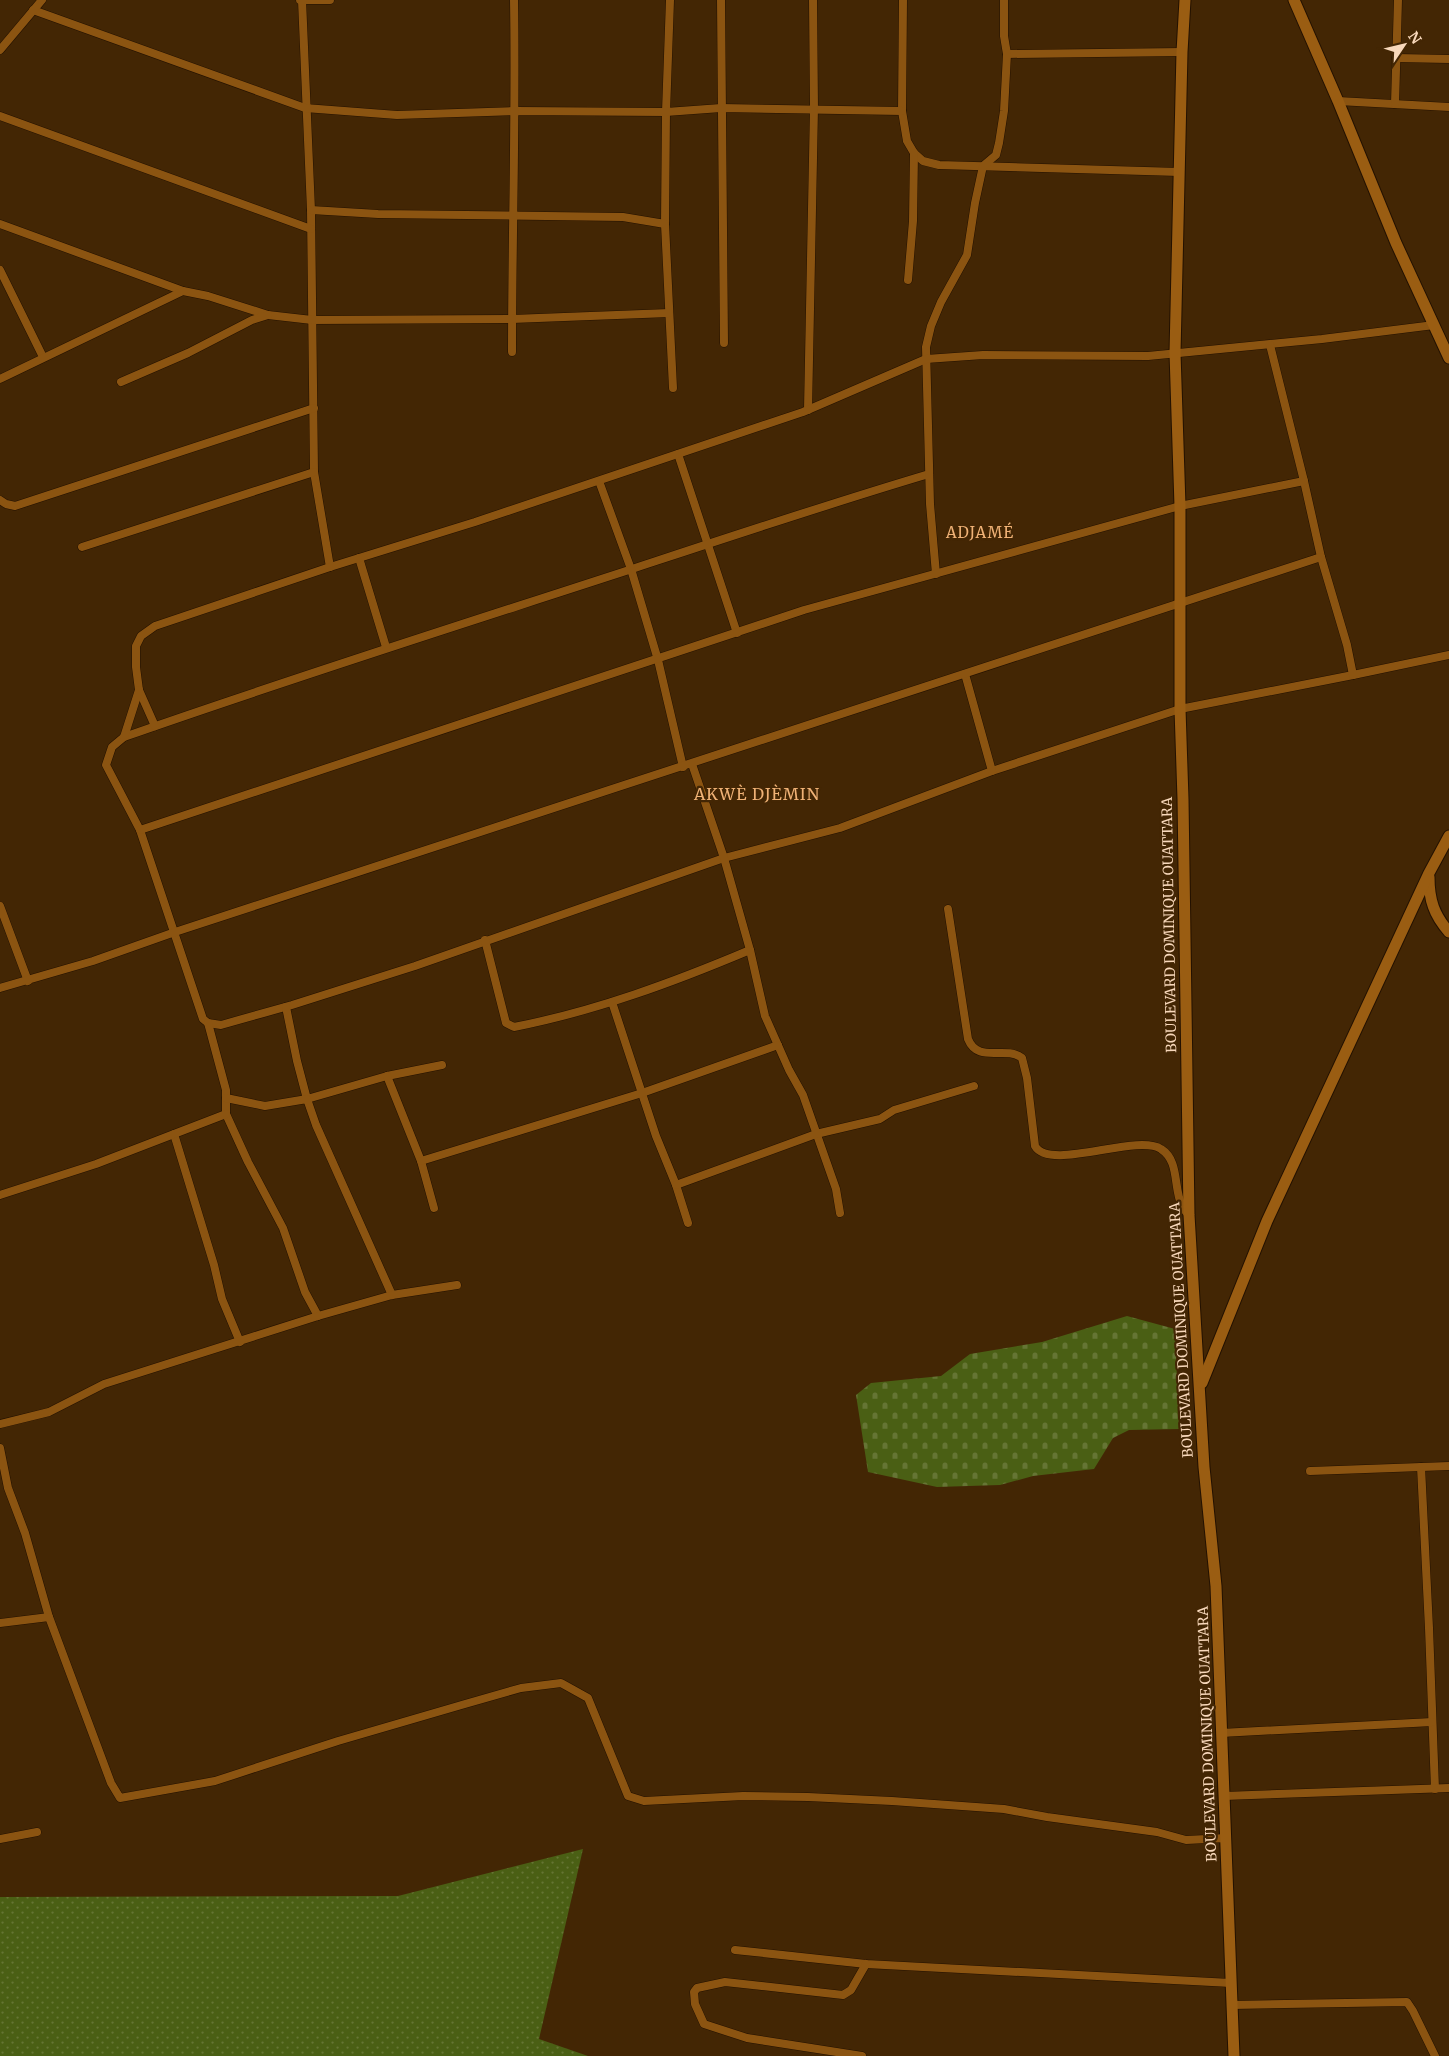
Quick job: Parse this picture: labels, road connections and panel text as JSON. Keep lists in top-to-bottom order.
{
  "streets": {
    "street": ["BOULEVARD DOMINIQUE OUATTARA"]
  },
  "districts": ["ADJAMÉ", "AKWÈ DJÈMIN"],
  "north": "top right"
}
